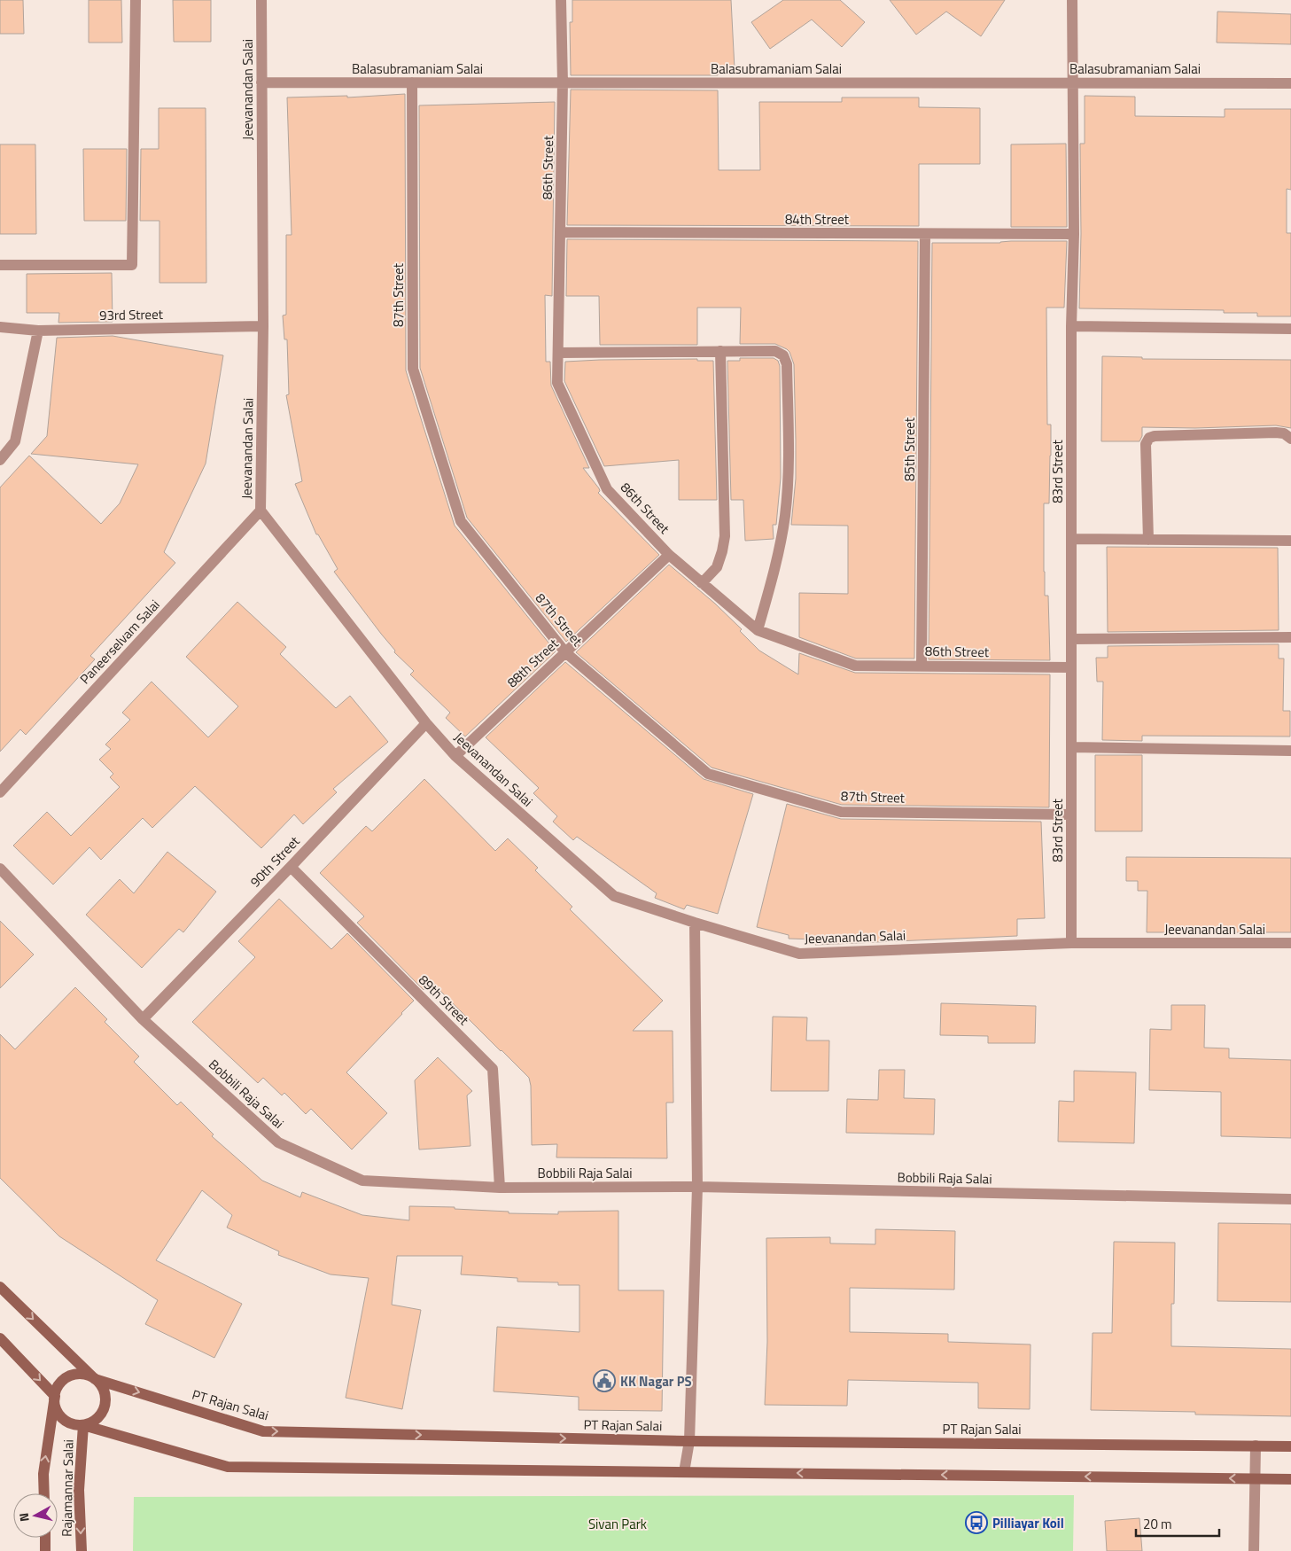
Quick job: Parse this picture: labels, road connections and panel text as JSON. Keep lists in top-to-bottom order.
{
  "streets": {
    "main road": ["PT Rajan Salai", "Rajamannar Salai"],
    "street": [
      "Balasubramaniam Salai",
      "Jeevanandan Salai",
      "86th Street",
      "84th Street",
      "87th Street",
      "93rd Street",
      "85th Street",
      "83rd Street",
      "Paneerselvam Salai",
      "88th Street",
      "90th Street",
      "89th Street",
      "Bobbili Raja Salai"
    ]
  },
  "crossings": [
    ["Balasubramaniam Salai", "Jeevanandan Salai"],
    ["Balasubramaniam Salai", "86th Street"],
    ["Balasubramaniam Salai", "87th Street"],
    ["Balasubramaniam Salai", "83rd Street"],
    ["Jeevanandan Salai", "93rd Street"],
    ["Jeevanandan Salai", "83rd Street"],
    ["Jeevanandan Salai", "Paneerselvam Salai"],
    ["Jeevanandan Salai", "88th Street"],
    ["Jeevanandan Salai", "90th Street"],
    ["86th Street", "84th Street"],
    ["86th Street", "85th Street"],
    ["86th Street", "83rd Street"],
    ["86th Street", "88th Street"],
    ["84th Street", "85th Street"],
    ["84th Street", "83rd Street"],
    ["87th Street", "83rd Street"],
    ["87th Street", "88th Street"],
    ["90th Street", "89th Street"],
    ["90th Street", "Bobbili Raja Salai"],
    ["89th Street", "Bobbili Raja Salai"],
    ["PT Rajan Salai", "Rajamannar Salai"]
  ],
  "parks": ["Sivan Park"],
  "places": {
    "public building": ["KK Nagar PS"],
    "bus stop": ["Pilliayar Koil"]
  },
  "scale_bar": "20 m",
  "north": "left"
}
